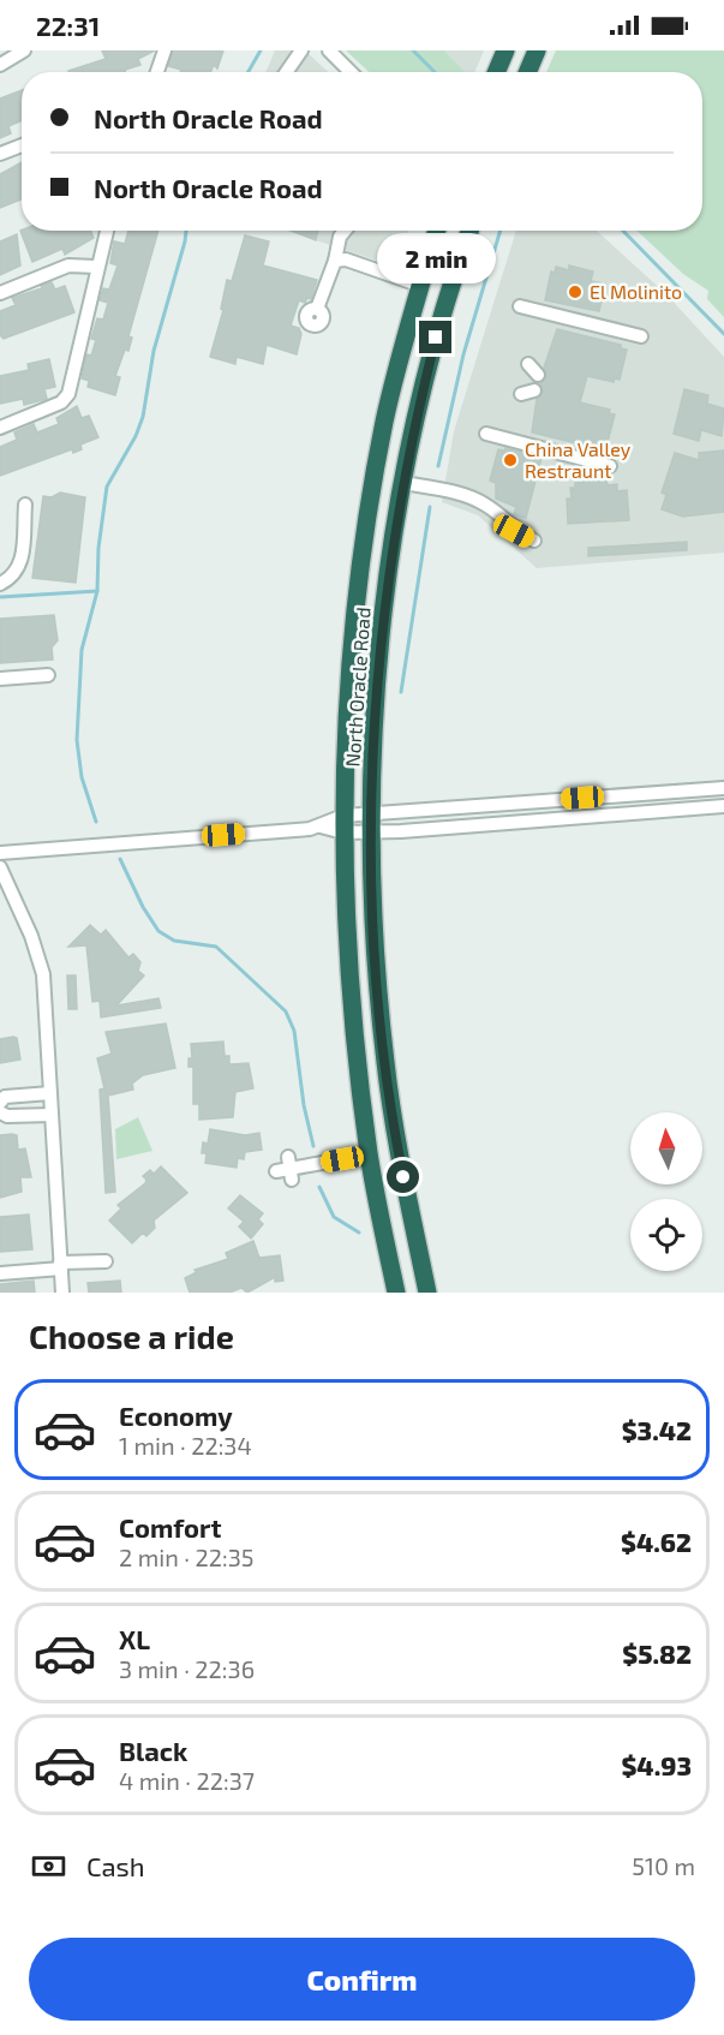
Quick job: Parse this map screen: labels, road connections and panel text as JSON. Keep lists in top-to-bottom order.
{
  "streets": {
    "highway": ["North Oracle Road"]
  },
  "places": ["El Molinito", "China Valley Restraunt"],
  "north": "top",
  "page": {
    "status": "22:31",
    "banner": ["North Oracle Road", "North Oracle Road"],
    "bubble": "2 min",
    "heading": "Choose a ride",
    "list": [
      {
        "name": "Economy",
        "note": "1 min · 22:34",
        "value": "$3.42"
      },
      {
        "name": "Comfort",
        "note": "2 min · 22:35",
        "value": "$4.62"
      },
      {
        "name": "XL",
        "note": "3 min · 22:36",
        "value": "$5.82"
      },
      {
        "name": "Black",
        "note": "4 min · 22:37",
        "value": "$4.93"
      }
    ],
    "pay": ["Cash", "510 m"],
    "buttons": "Confirm"
  }
}
